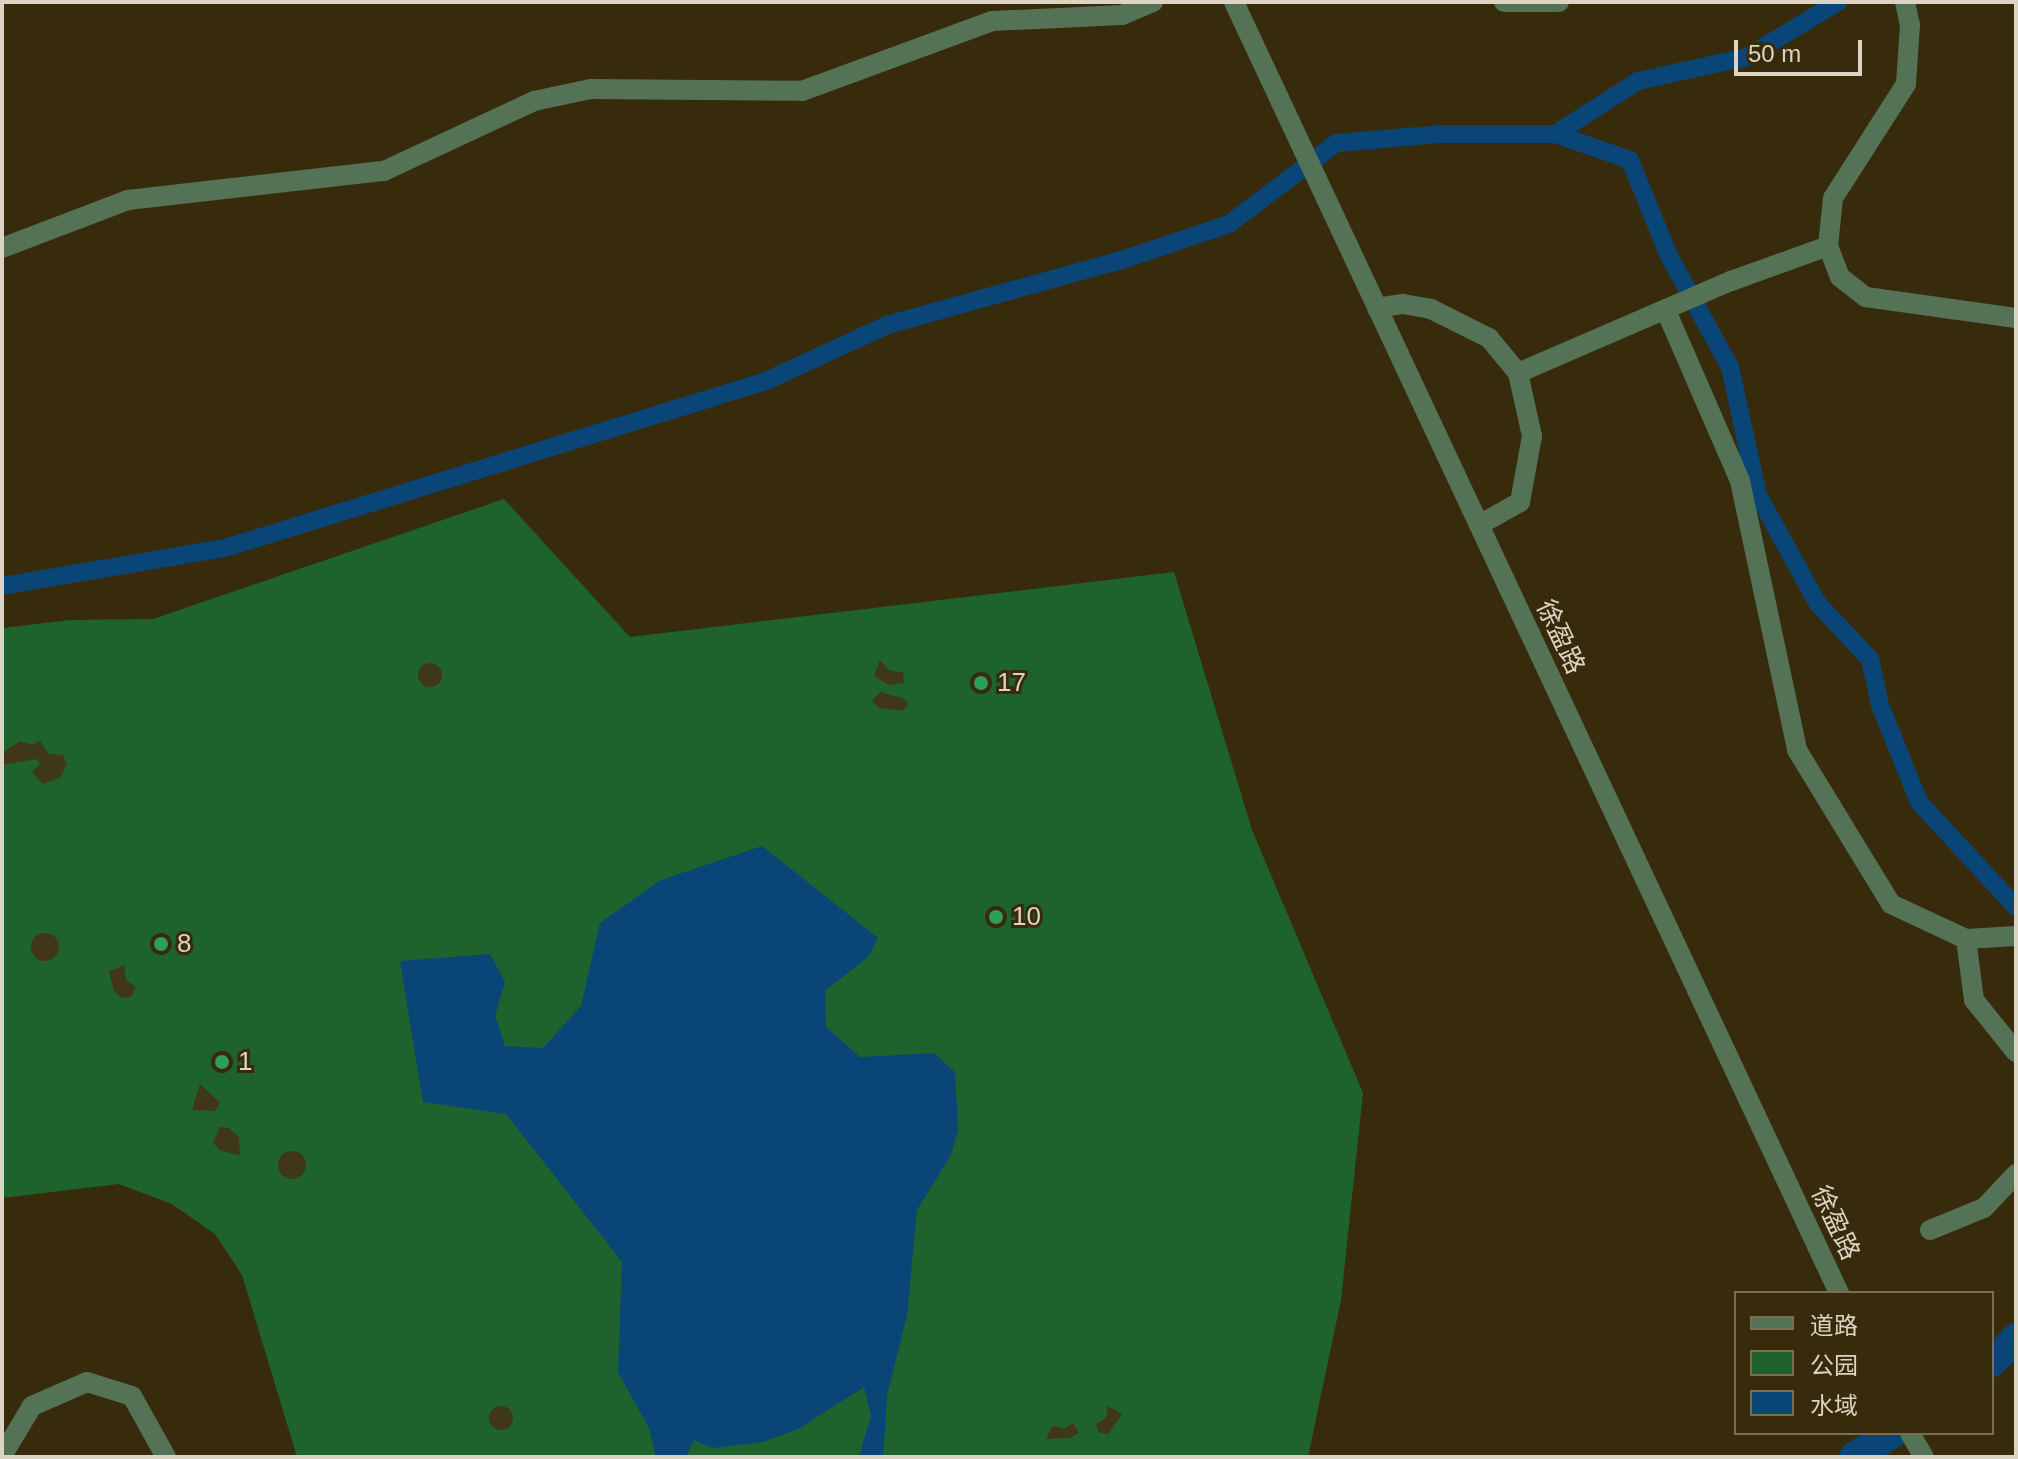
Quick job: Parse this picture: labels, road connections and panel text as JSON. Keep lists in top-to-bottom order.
{
  "streets": {
    "street": ["徐盈路"]
  },
  "places": [
    "17",
    "10",
    "8",
    "1"
  ],
  "legend": ["道路", "公园", "水域"],
  "scale_bar": "50 m"
}
